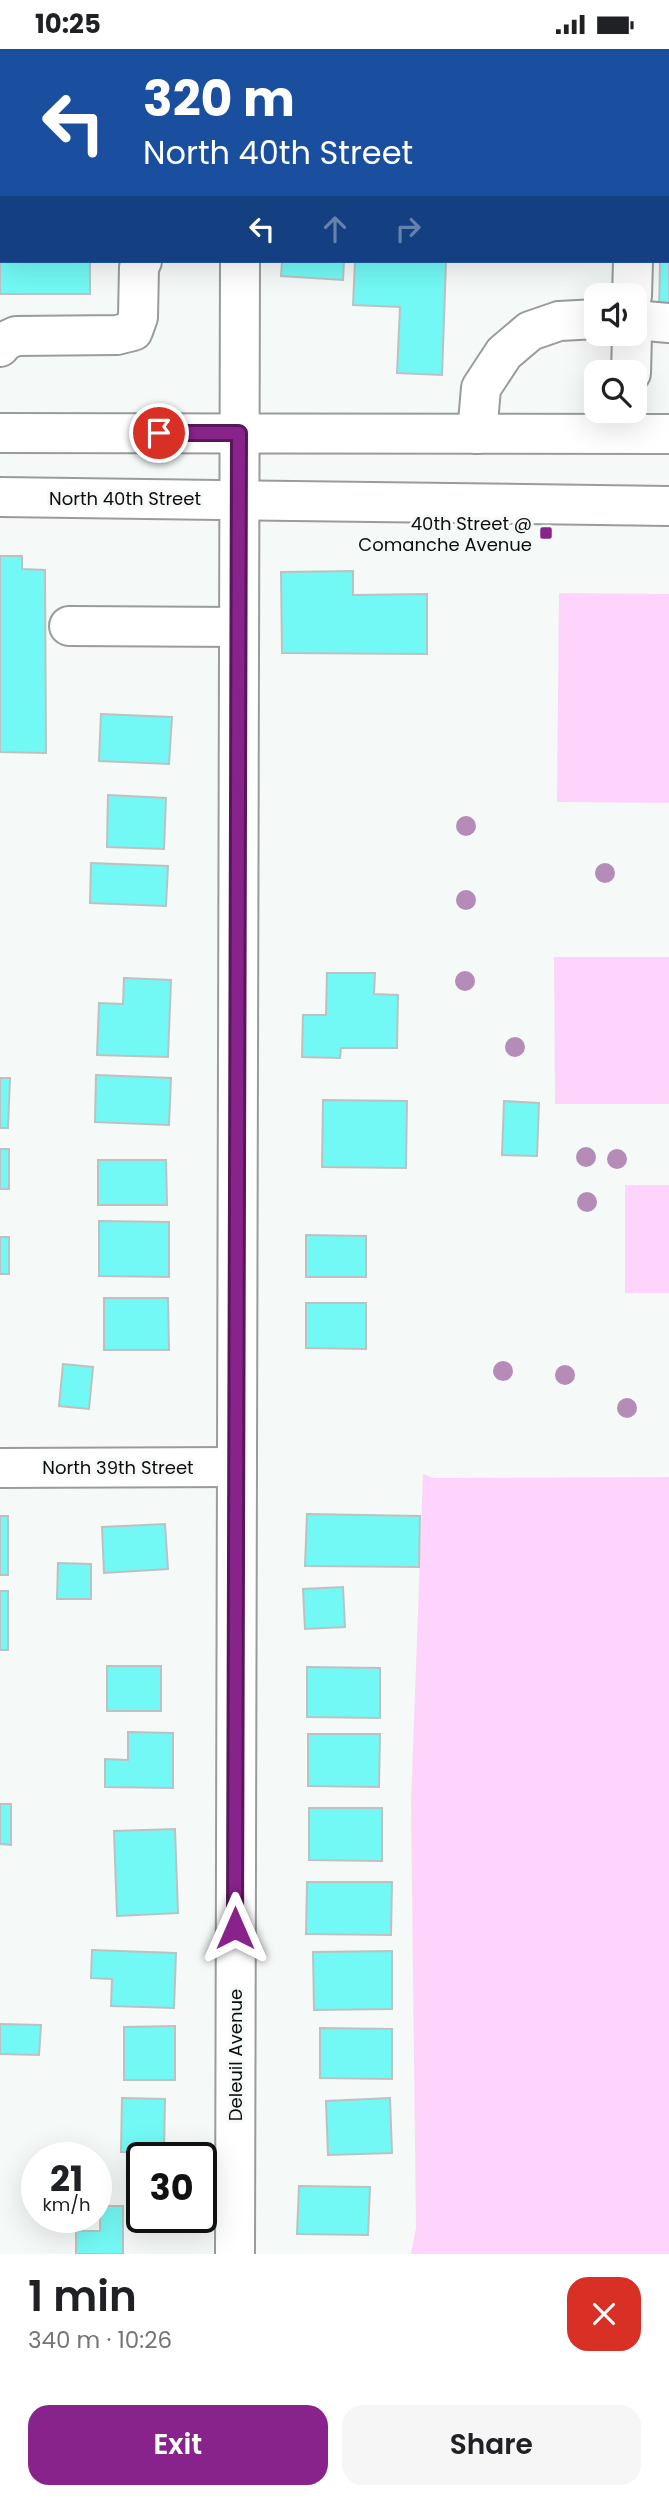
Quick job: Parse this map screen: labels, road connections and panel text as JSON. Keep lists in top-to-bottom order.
{
  "streets": {
    "street": ["North 40th Street", "North 39th Street", "Deleuil Avenue"]
  },
  "crossings": [
    ["North 40th Street", "Deleuil Avenue"],
    ["North 39th Street", "Deleuil Avenue"]
  ],
  "places": {
    "transit": ["40th Street @ Comanche Avenue"]
  },
  "page": {
    "status": "10:25",
    "turn": ["320 m", "North 40th Street"],
    "speed": "21 km/h",
    "limit": "30",
    "heading": ["1 min", "340 m · 10:26"],
    "buttons": ["Exit", "Share"]
  }
}
